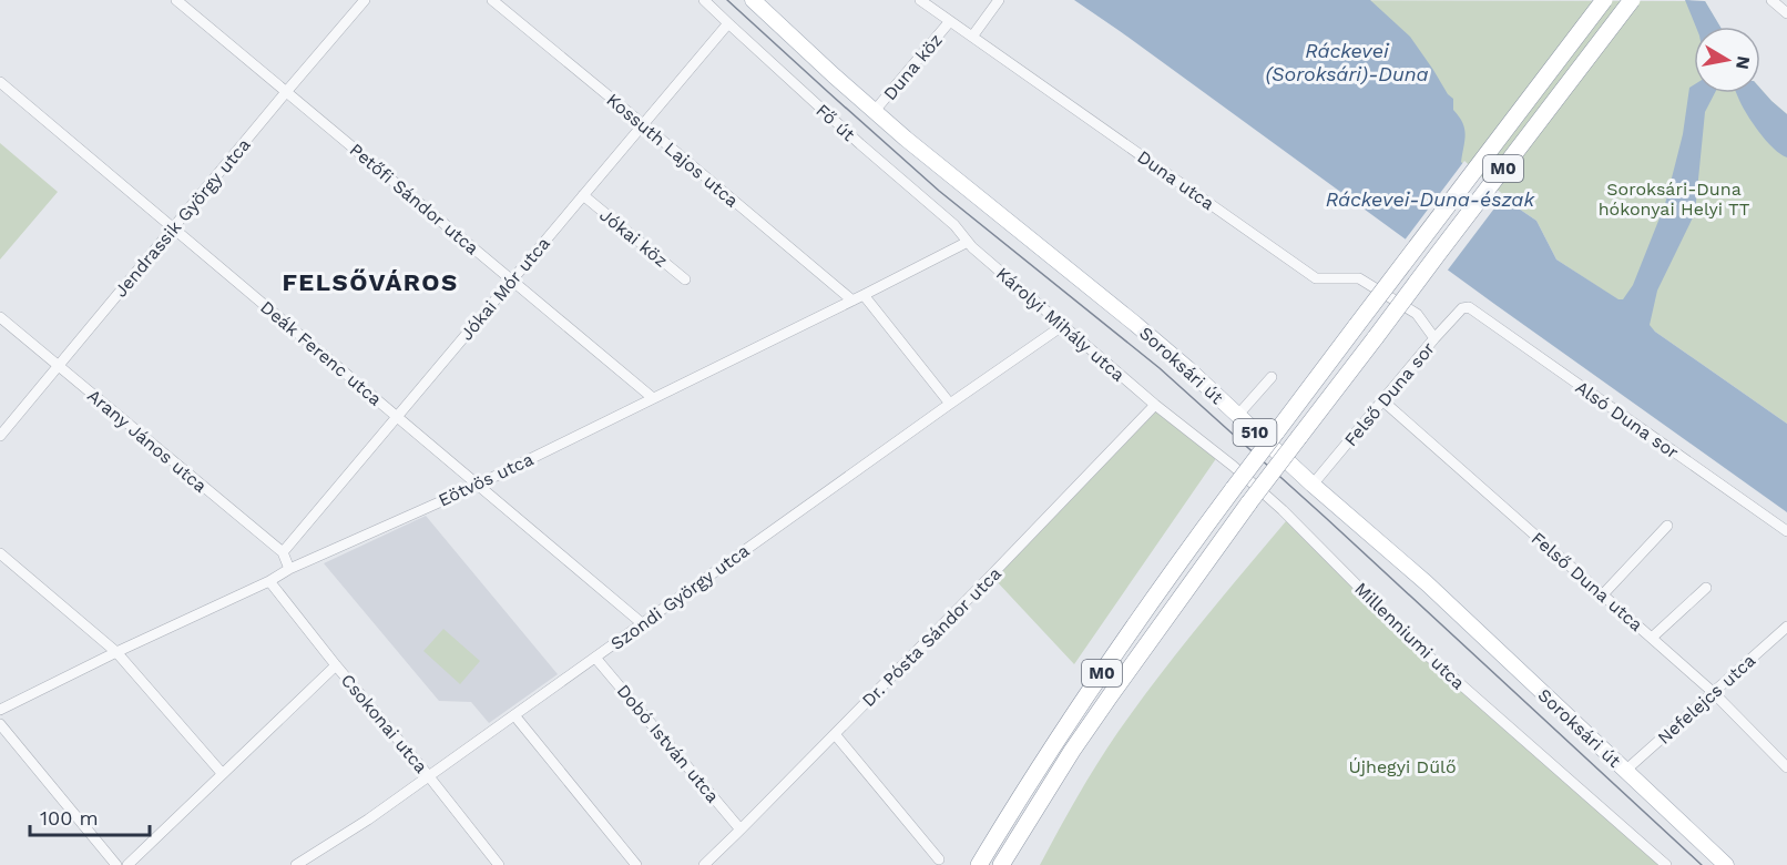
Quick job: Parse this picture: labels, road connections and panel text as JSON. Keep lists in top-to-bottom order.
{
  "streets": {
    "highway": ["M0"],
    "main road": ["Soroksári út", "510"],
    "street": [
      "Duna köz",
      "Fő út",
      "Kossuth Lajos utca",
      "Duna utca",
      "Petőfi Sándor utca",
      "Jendrassik György utca",
      "Jókai köz",
      "Jókai Mór utca",
      "Károlyi Mihály utca",
      "Deák Ferenc utca",
      "Felső Duna sor",
      "Alsó Duna sor",
      "Arany János utca",
      "Eötvös utca",
      "Felső Duna utca",
      "Szondi György utca",
      "Millenniumi utca",
      "Dr. Pósta Sándor utca",
      "Nefelejcs utca",
      "Csokonai utca",
      "Dobó István utca"
    ]
  },
  "crossings": [
    ["Duna köz", "Duna utca"],
    ["Duna köz", "Soroksári út"],
    ["Fő út", "Jókai Mór utca"],
    ["Fő út", "Károlyi Mihály utca"],
    ["Fő út", "Eötvös utca"],
    ["Kossuth Lajos utca", "Jókai Mór utca"],
    ["Kossuth Lajos utca", "Eötvös utca"],
    ["Duna utca", "Felső Duna sor"],
    ["Petőfi Sándor utca", "Jendrassik György utca"],
    ["Petőfi Sándor utca", "Jókai Mór utca"],
    ["Petőfi Sándor utca", "Eötvös utca"],
    ["Jendrassik György utca", "Deák Ferenc utca"],
    ["Jendrassik György utca", "Arany János utca"],
    ["Jókai köz", "Jókai Mór utca"],
    ["Jókai Mór utca", "Deák Ferenc utca"],
    ["Jókai Mór utca", "Arany János utca"],
    ["Károlyi Mihály utca", "Eötvös utca"],
    ["Károlyi Mihály utca", "Szondi György utca"],
    ["Károlyi Mihály utca", "Millenniumi utca"],
    ["Károlyi Mihály utca", "Dr. Pósta Sándor utca"],
    ["Deák Ferenc utca", "Eötvös utca"],
    ["Deák Ferenc utca", "Szondi György utca"],
    ["Soroksári út", "Felső Duna sor"],
    ["Soroksári út", "Nefelejcs utca"],
    ["Felső Duna sor", "Alsó Duna sor"],
    ["Felső Duna sor", "Felső Duna utca"],
    ["Arany János utca", "Eötvös utca"],
    ["Eötvös utca", "Csokonai utca"],
    ["Felső Duna utca", "Nefelejcs utca"],
    ["Szondi György utca", "Csokonai utca"],
    ["Szondi György utca", "Dobó István utca"],
    ["Millenniumi utca", "Dr. Pósta Sándor utca"],
    ["Dr. Pósta Sándor utca", "Dobó István utca"]
  ],
  "districts": ["FELSŐVÁROS"],
  "water": ["Ráckevei (Soroksári)-Duna", "Ráckevei-Duna-észak"],
  "parks": ["Soroksári-Duna hókonyai Helyi TT", "Újhegyi Dűlő"],
  "scale_bar": "100 m",
  "north": "right"
}
